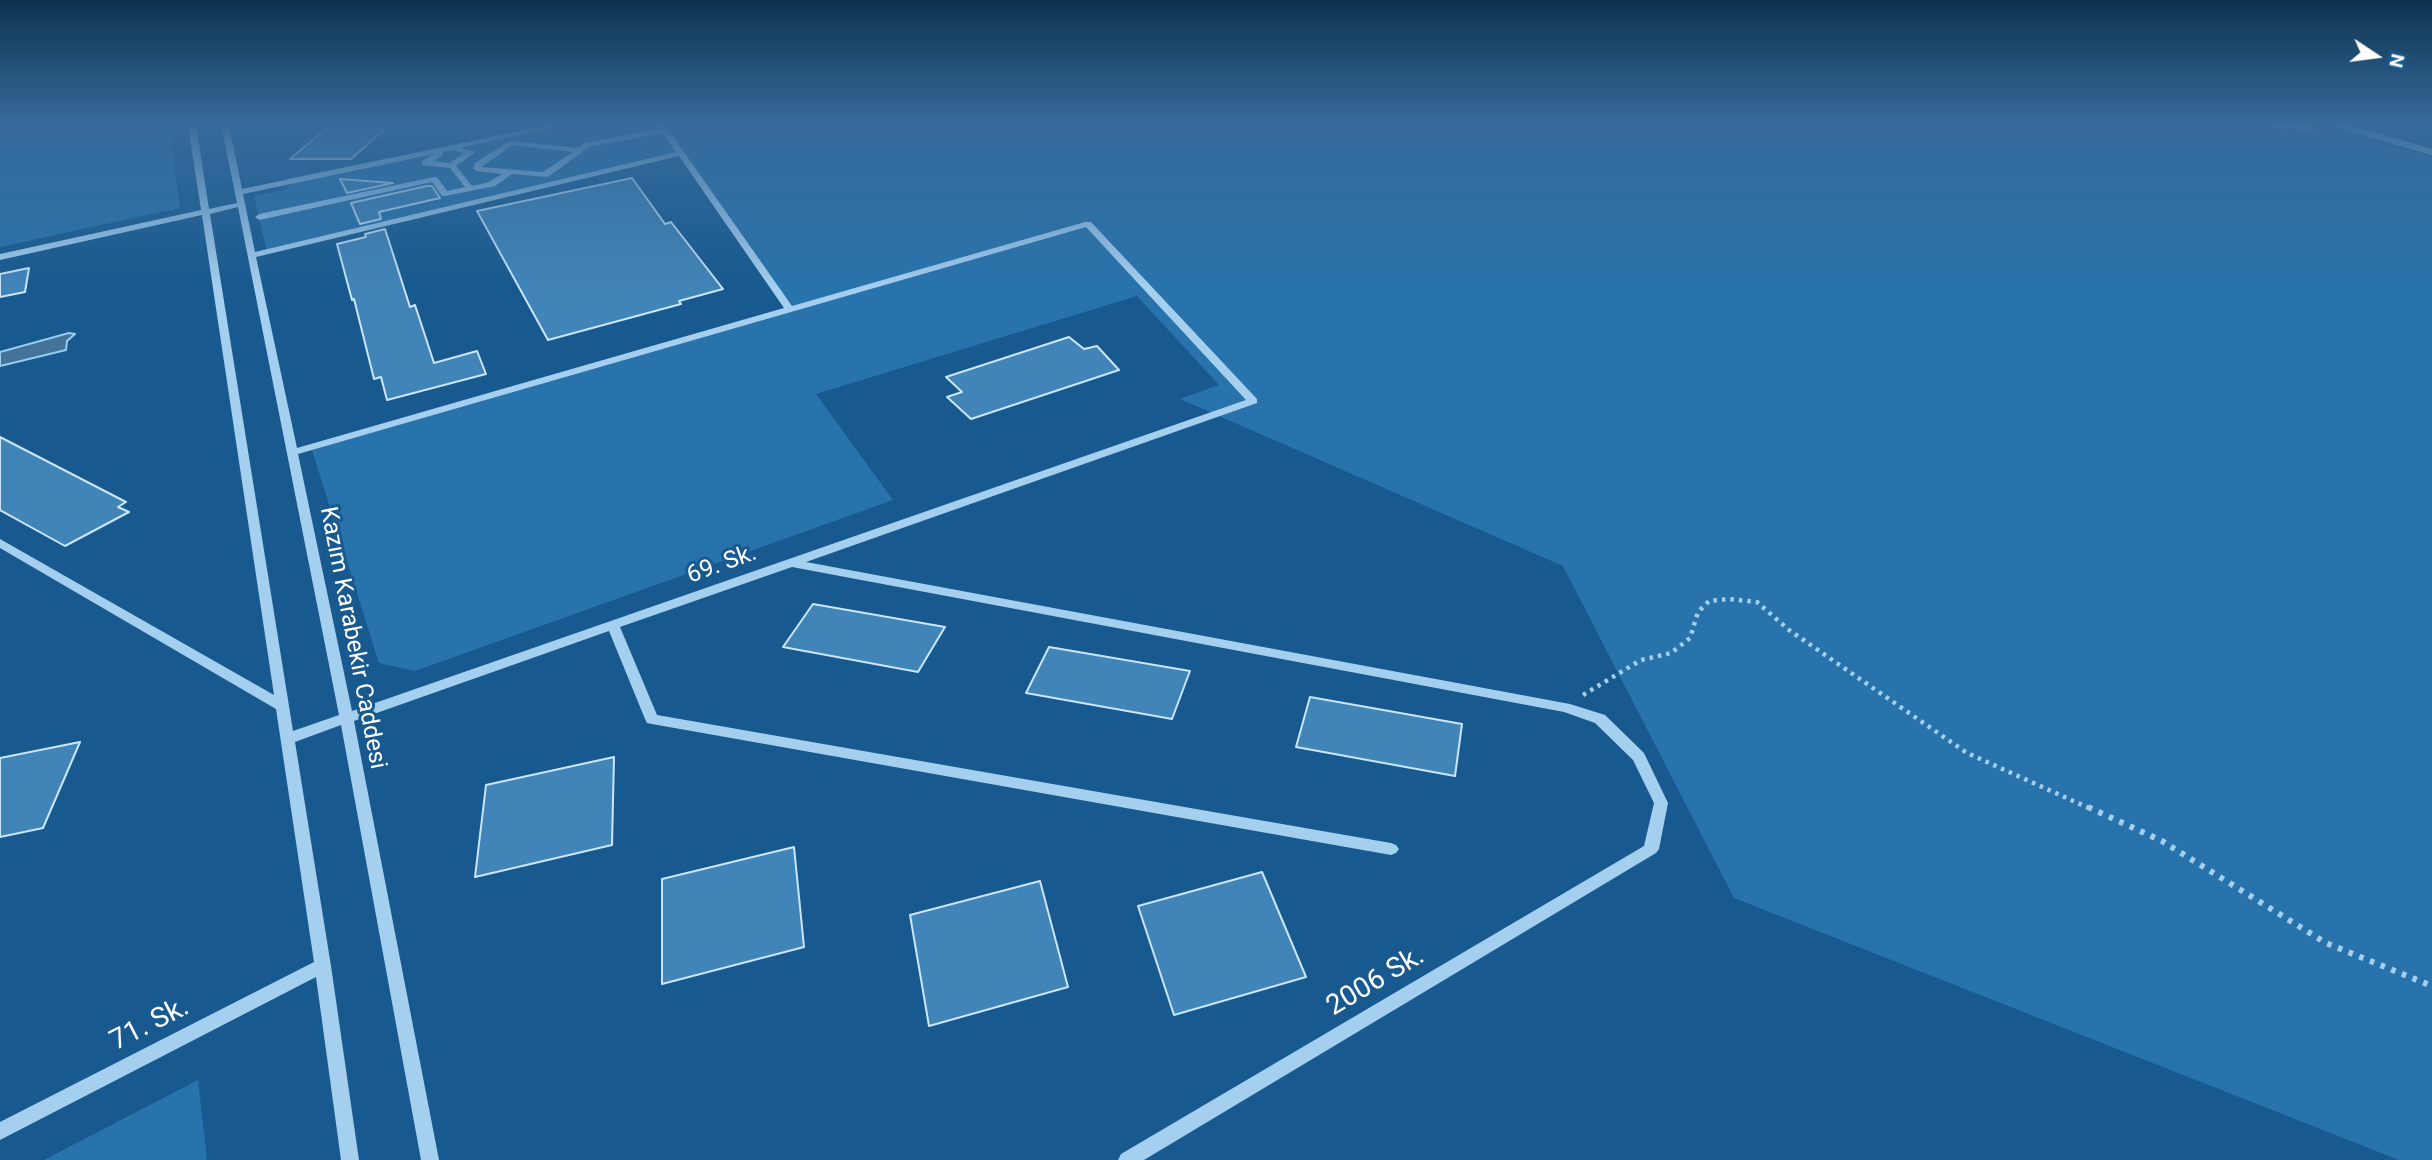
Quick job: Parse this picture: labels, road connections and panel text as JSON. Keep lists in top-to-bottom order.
{
  "streets": {
    "street": [
      "69. Sk.",
      "Kazım Karabekir Caddesi",
      "2006 Sk.",
      "71. Sk."
    ]
  },
  "crossings": [
    ["69. Sk.", "Kazım Karabekir Caddesi"]
  ],
  "north": "right"
}
